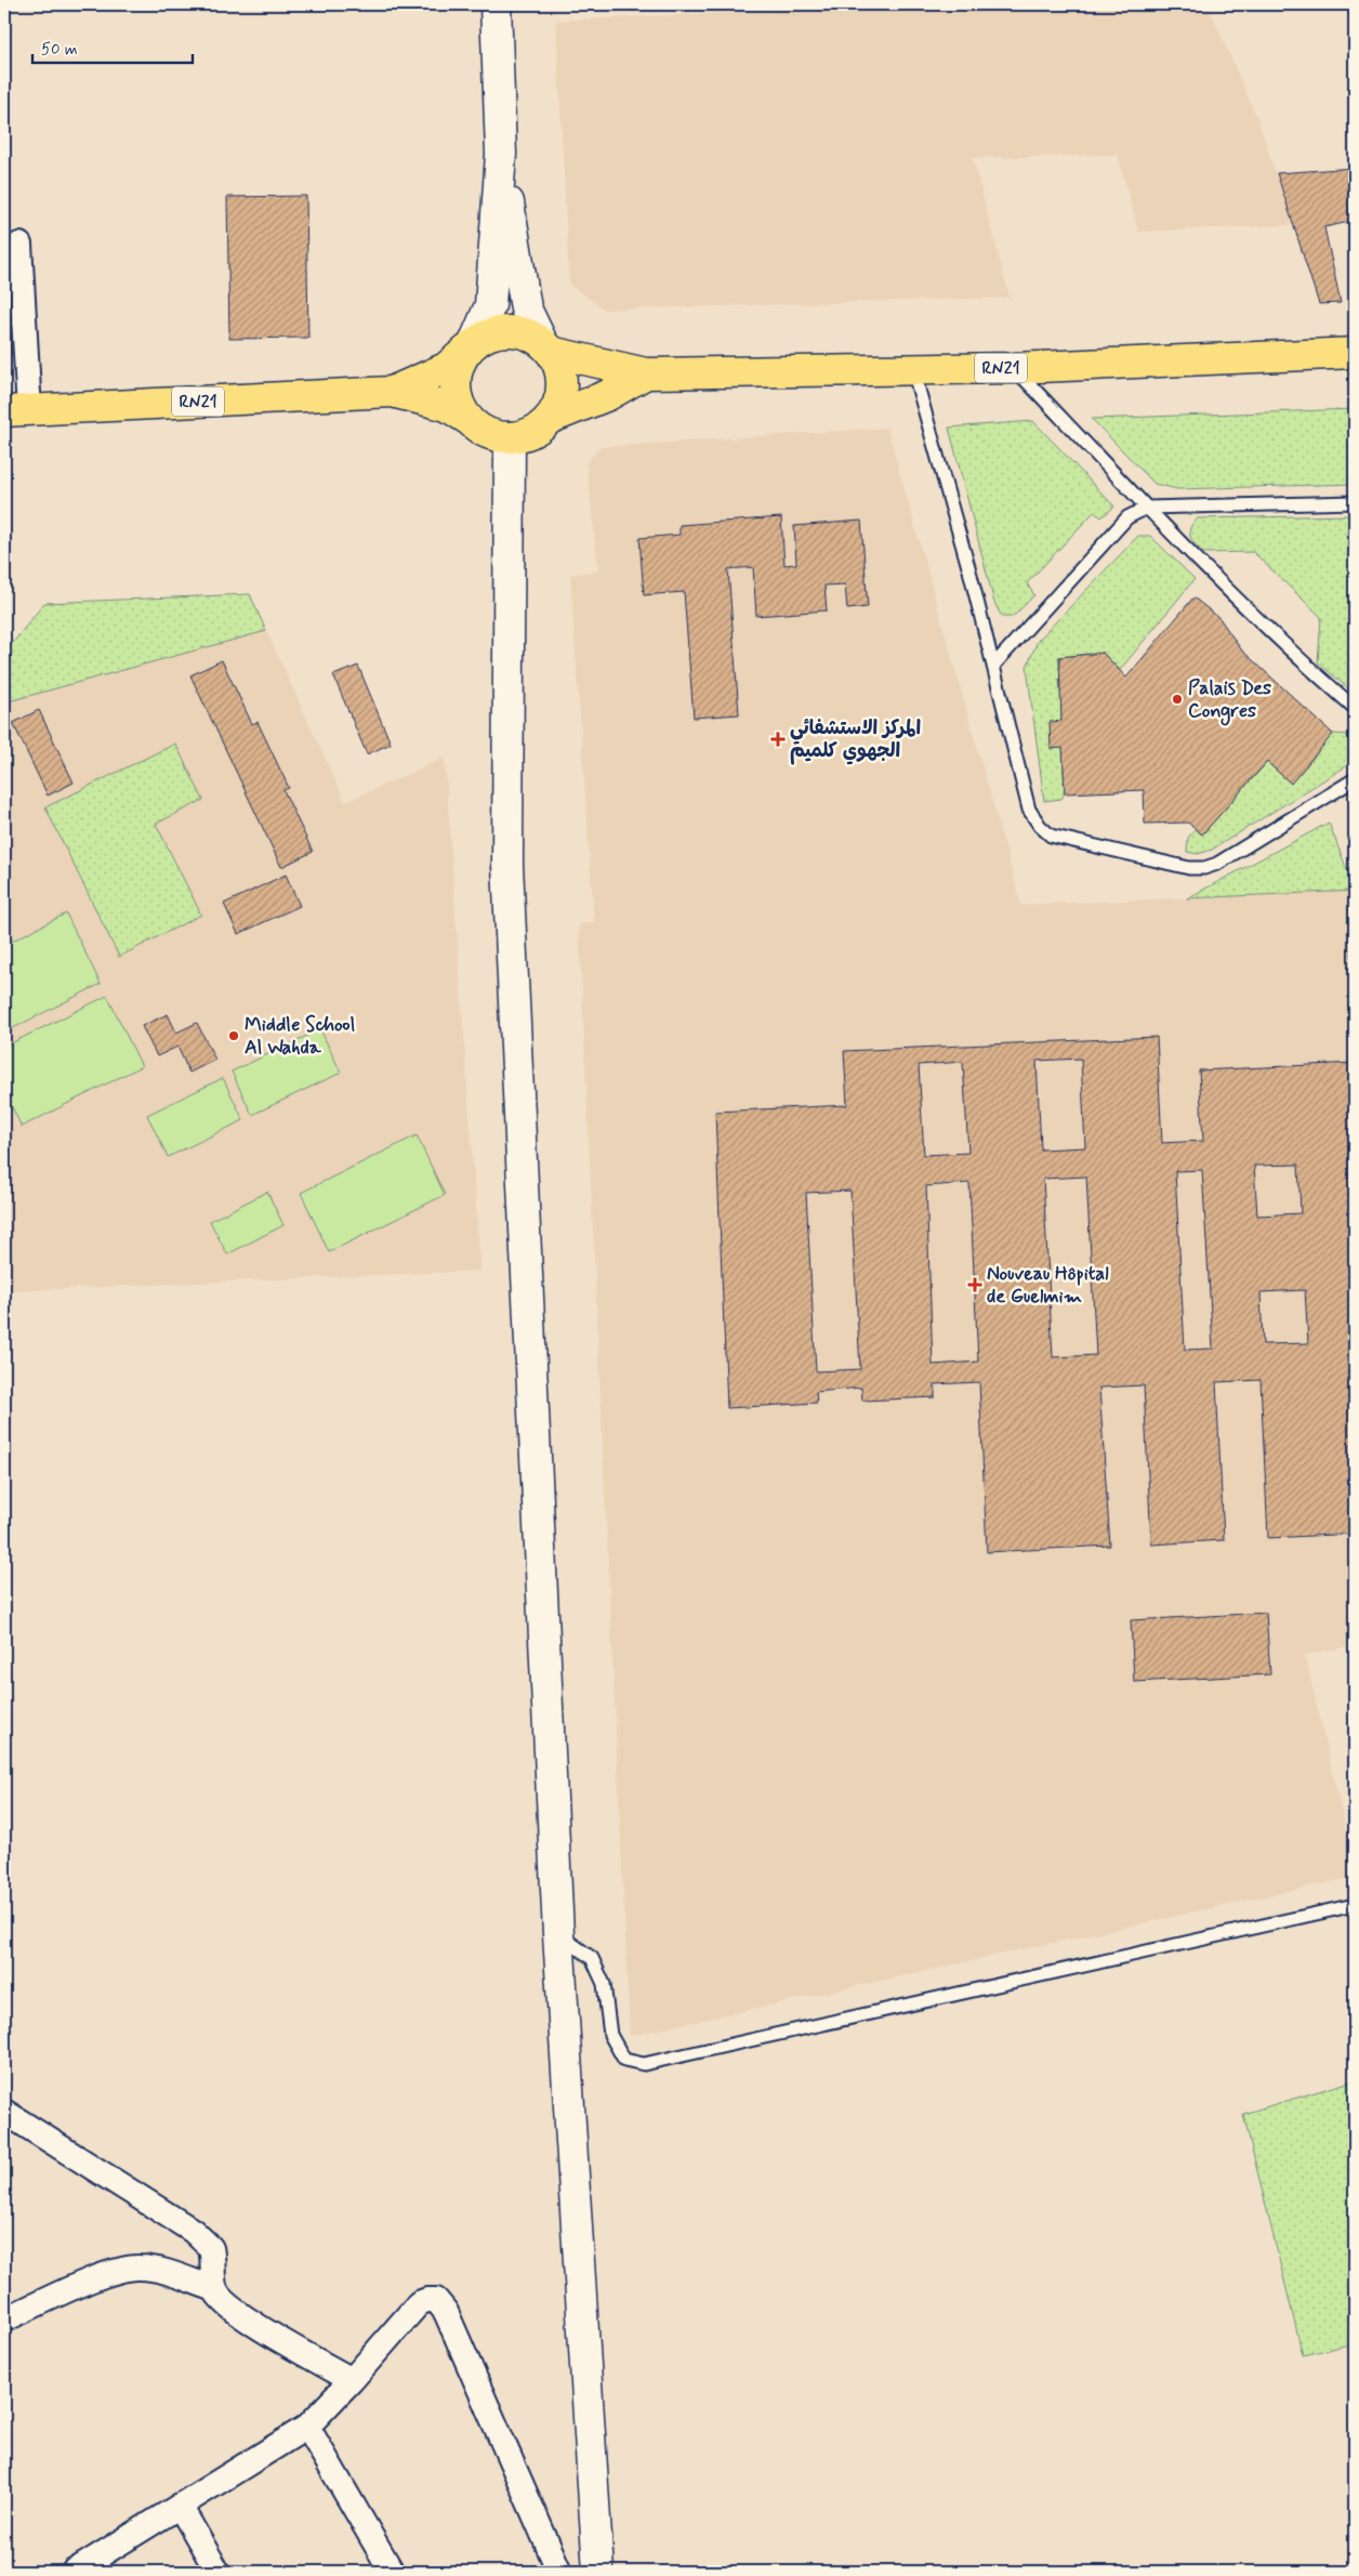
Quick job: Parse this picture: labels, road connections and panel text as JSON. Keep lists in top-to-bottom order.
{
  "streets": {
    "main road": ["RN21"]
  },
  "places": {
    "other": ["Palais Des Congres", "Middle School Al Wahda"],
    "health": ["المركز الاستشفائي الجهوي كلميم", "Nouveau Hôpital de Guelmim"]
  },
  "scale_bar": "50 m"
}
